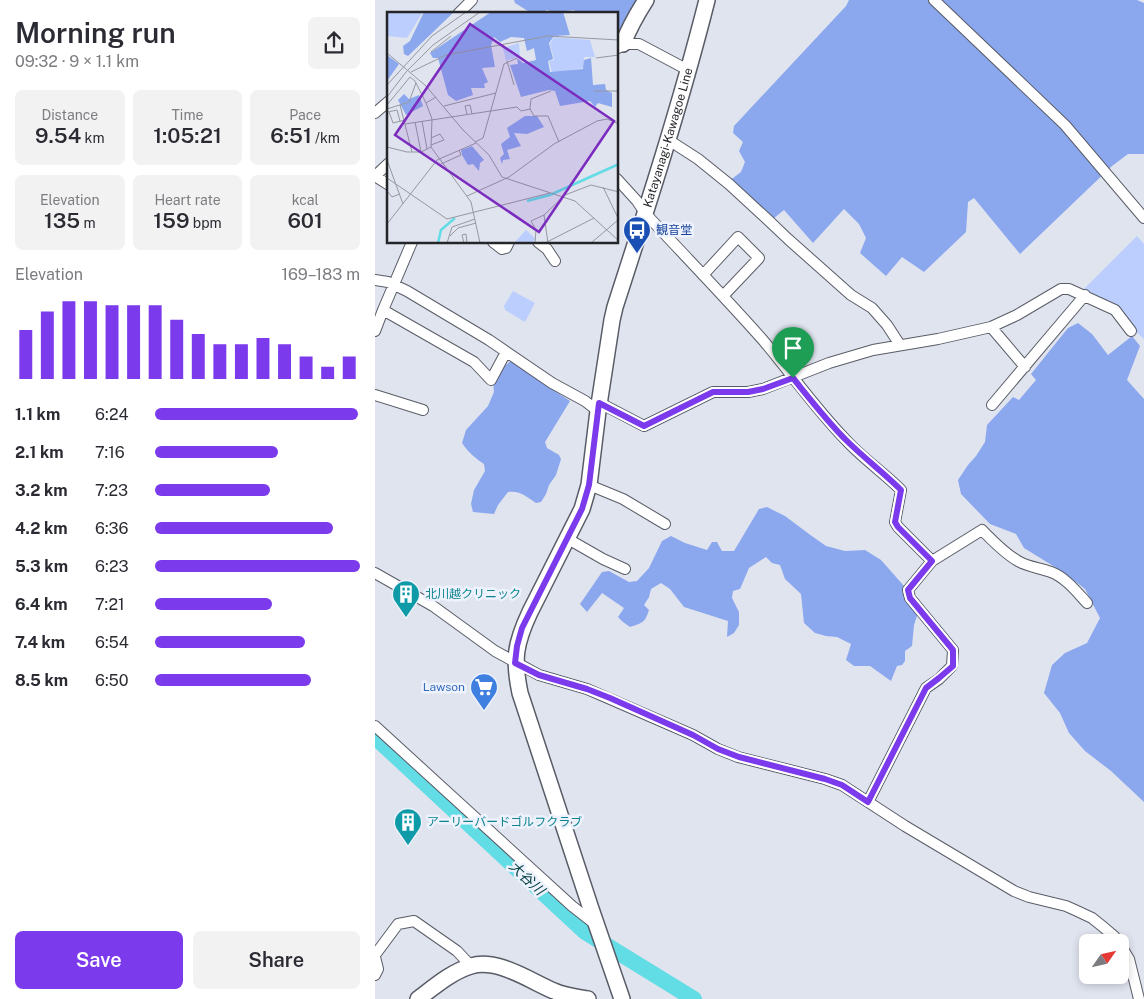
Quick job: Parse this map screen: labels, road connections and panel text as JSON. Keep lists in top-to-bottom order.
{
  "streets": {
    "main road": ["Katayanagi-Kawagoe Line"]
  },
  "water": ["大谷川"],
  "places": {
    "bus stop": ["観音堂"],
    "building": ["北川越クリニック", "アーリーバードゴルフクラブ"],
    "supermarket": ["Lawson"]
  },
  "north": "top right",
  "page": {
    "heading": ["Morning run", "09:32 · 9 × 1.1 km"],
    "stats": [
      ["Distance", "9.54 km"],
      ["Time", "1:05:21"],
      ["Pace", "6:51 /km"],
      ["Elevation", "135 m"],
      ["Heart rate", "159 bpm"],
      ["kcal", "601"]
    ],
    "chart": ["Elevation", "169–183 m"],
    "list": [
      {
        "name": "1.1 km",
        "note": "6:24"
      },
      {
        "name": "2.1 km",
        "note": "7:16"
      },
      {
        "name": "3.2 km",
        "note": "7:23"
      },
      {
        "name": "4.2 km",
        "note": "6:36"
      },
      {
        "name": "5.3 km",
        "note": "6:23"
      },
      {
        "name": "6.4 km",
        "note": "7:21"
      },
      {
        "name": "7.4 km",
        "note": "6:54"
      },
      {
        "name": "8.5 km",
        "note": "6:50"
      }
    ],
    "buttons": ["Save", "Share"]
  }
}
